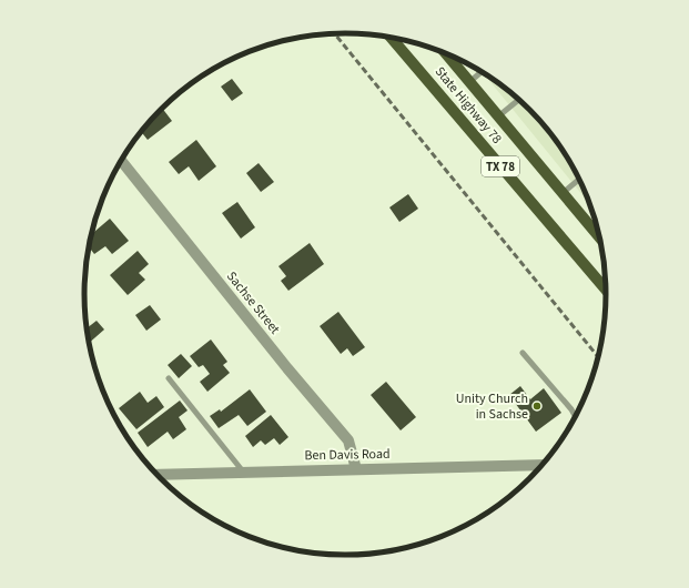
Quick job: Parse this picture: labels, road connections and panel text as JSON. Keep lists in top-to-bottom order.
{
  "streets": {
    "main road": ["State Highway 78", "TX 78"],
    "street": ["Sachse Street", "Ben Davis Road"]
  },
  "crossings": [
    ["Sachse Street", "Ben Davis Road"]
  ],
  "places": ["Unity Church in Sachse"]
}
